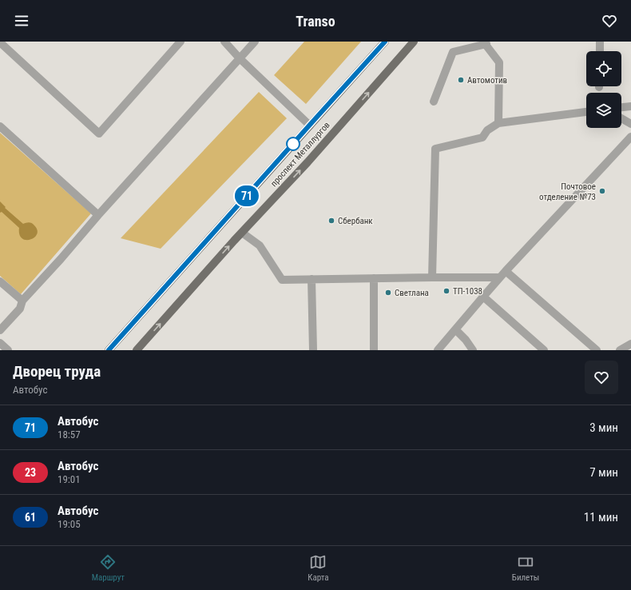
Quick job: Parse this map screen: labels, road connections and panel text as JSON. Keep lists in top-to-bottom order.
{
  "streets": {
    "main road": ["проспект Металлургов"]
  },
  "places": [
    "Автомотив",
    "Почтовое отделение №73",
    "Сбербанк",
    "ТП-1038",
    "Светлана"
  ],
  "lines": ["bus line 71"],
  "page": {
    "header": "Transo",
    "on_map": "71",
    "heading": ["Дворец труда", "Автобус"],
    "list": [
      {
        "mark": "71",
        "name": "Автобус",
        "note": "18:57",
        "value": "3 мин"
      },
      {
        "mark": "23",
        "name": "Автобус",
        "note": "19:01",
        "value": "7 мин"
      },
      {
        "mark": "61",
        "name": "Автобус",
        "note": "19:05",
        "value": "11 мин"
      }
    ],
    "tabs": ["Маршрут", "Карта", "Билеты"]
  }
}
